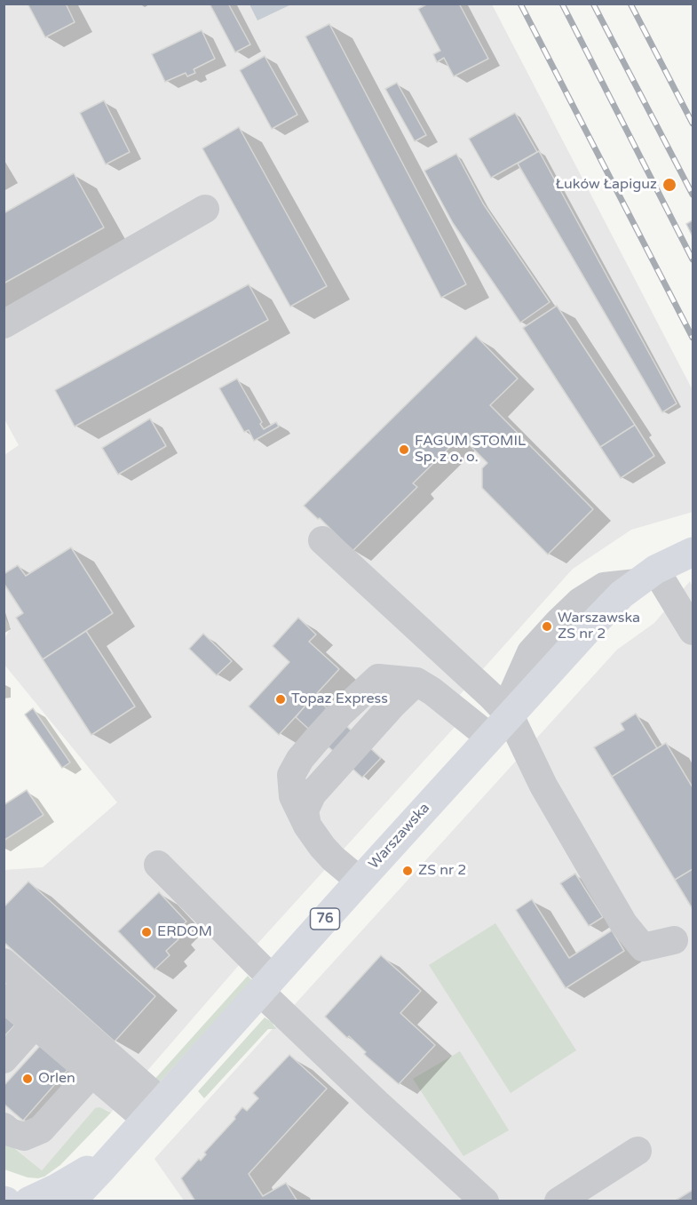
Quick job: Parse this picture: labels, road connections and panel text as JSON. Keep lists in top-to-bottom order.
{
  "streets": {
    "main road": ["Warszawska", "76"]
  },
  "places": [
    "Łuków Łapiguz",
    "FAGUM STOMIL Sp. z o. o.",
    "Warszawska ZS nr 2",
    "Topaz Express",
    "ZS nr 2",
    "ERDOM",
    "Orlen"
  ]
}
